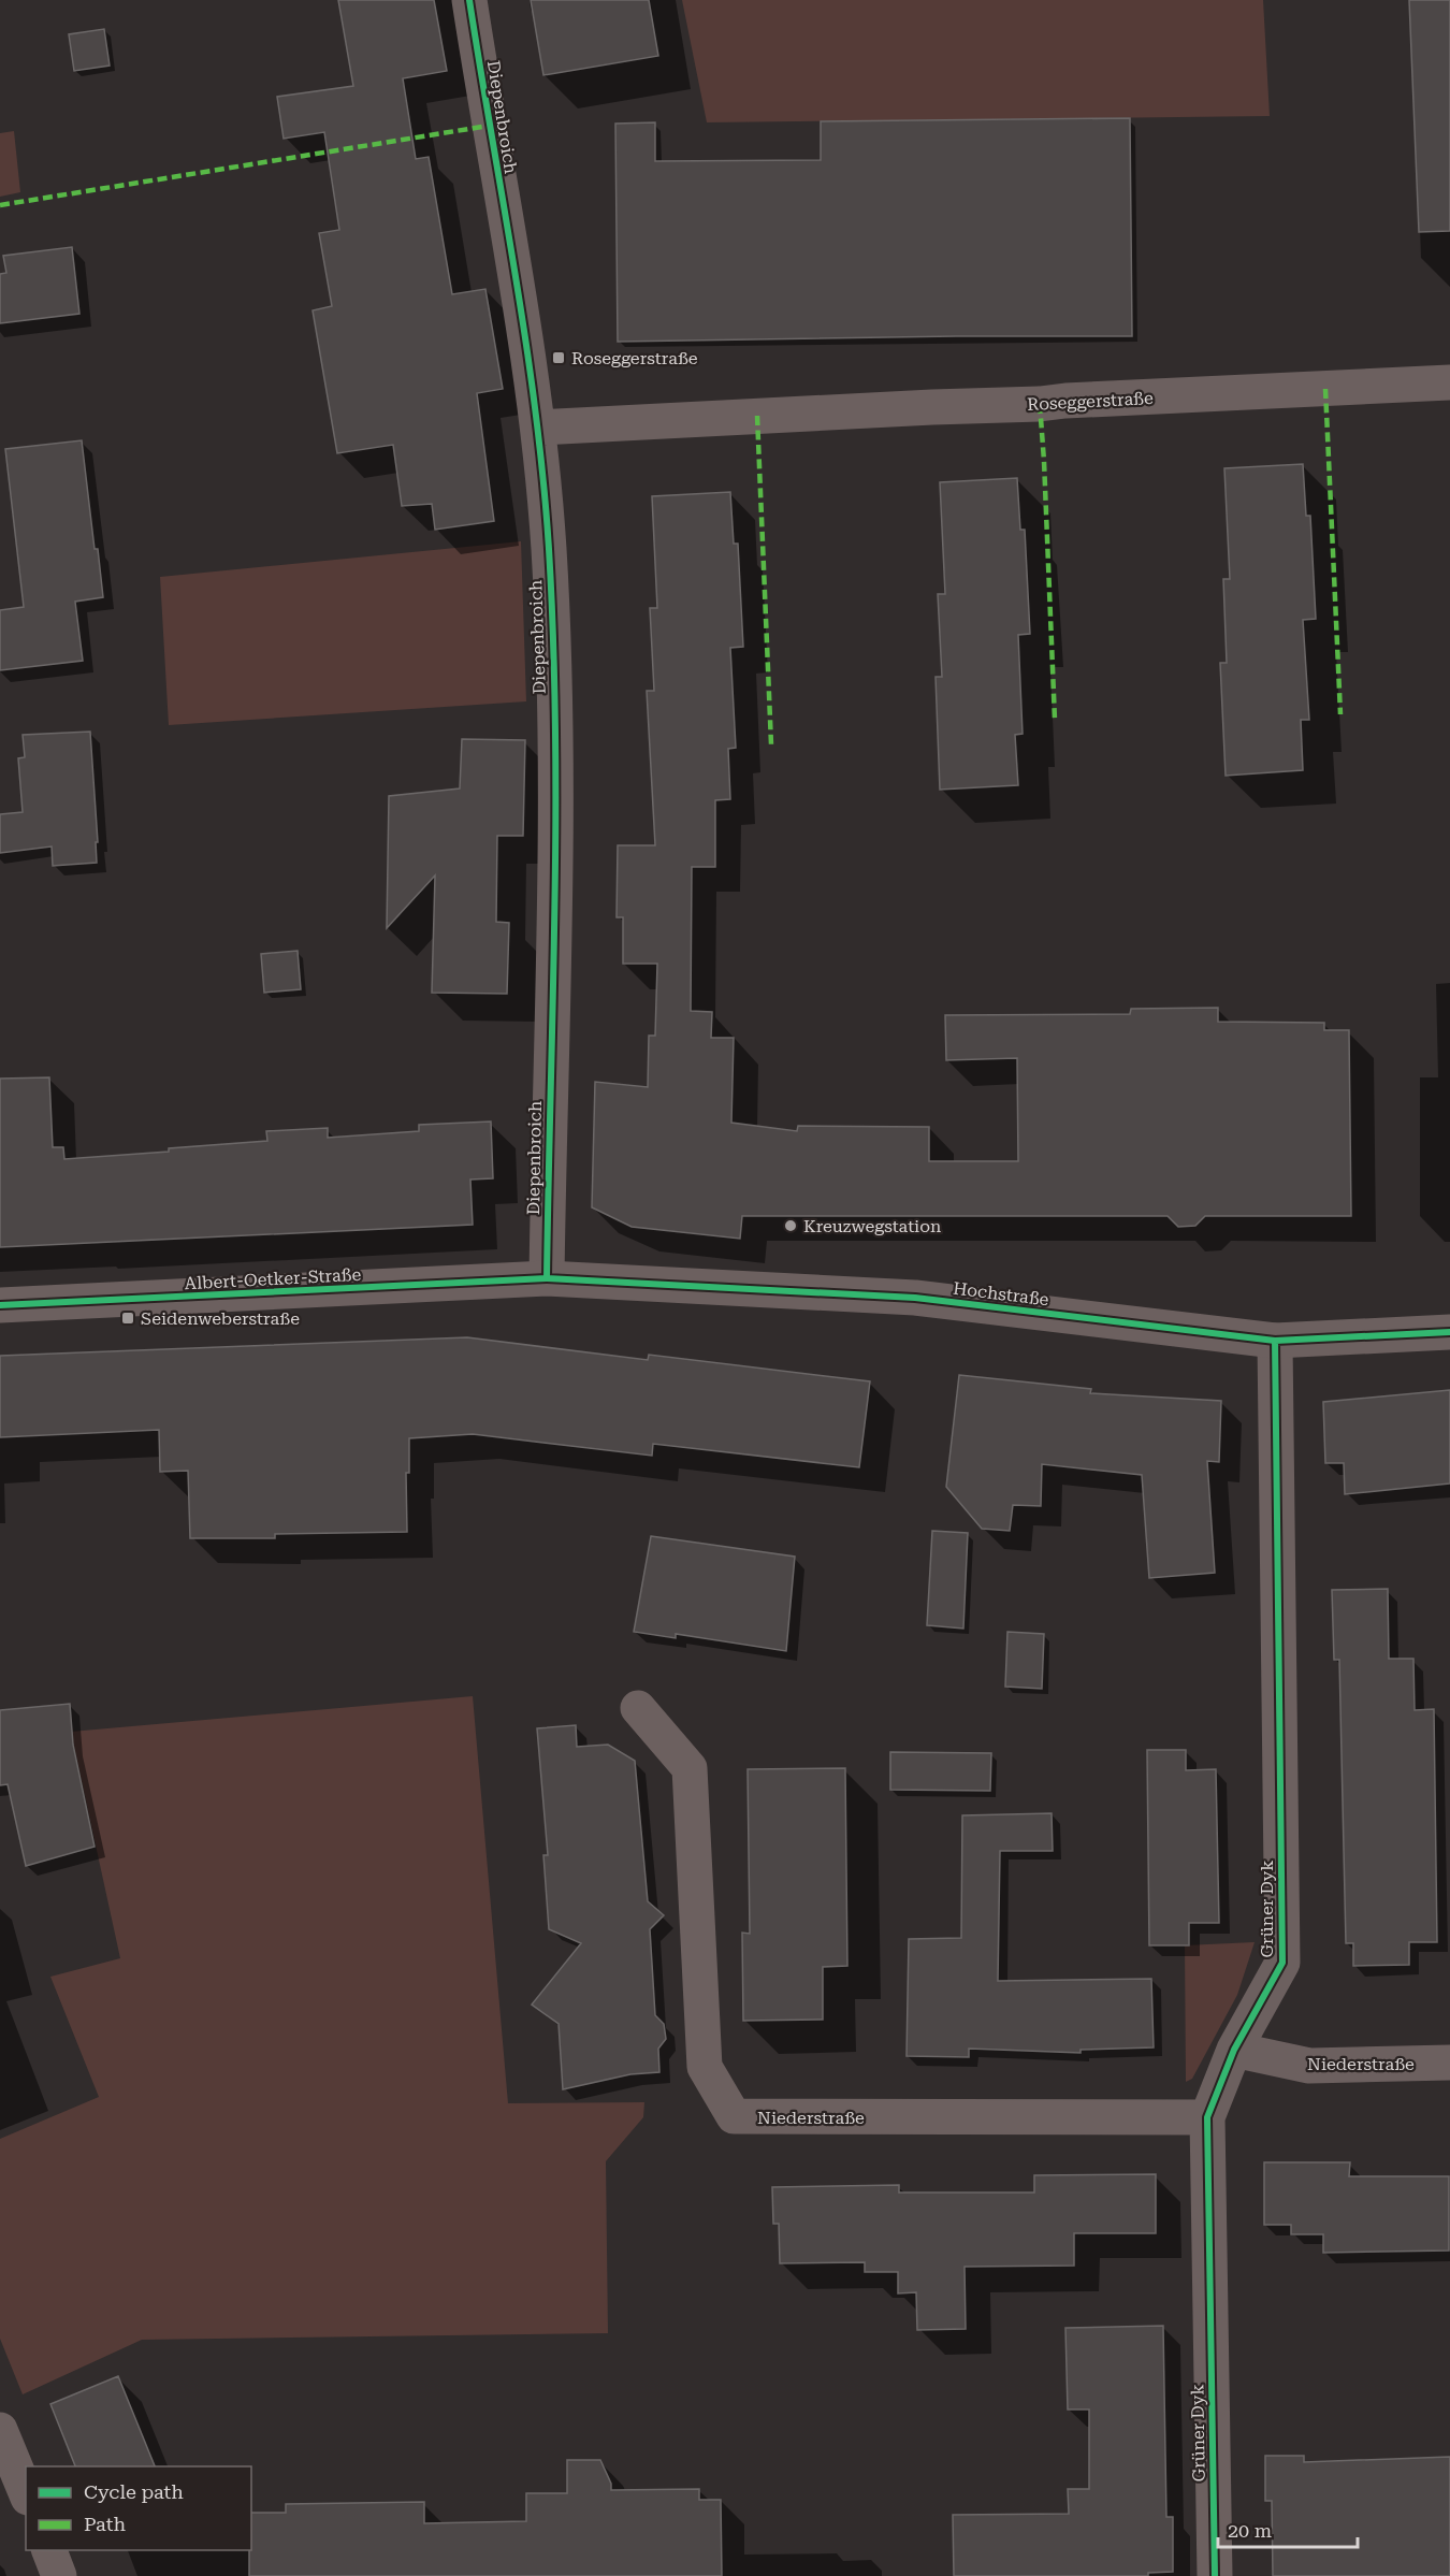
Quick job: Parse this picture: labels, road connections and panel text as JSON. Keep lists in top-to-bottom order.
{
  "streets": {
    "street": [
      "Diepenbroich",
      "Roseggerstraße",
      "Albert-Oetker-Straße",
      "Hochstraße",
      "Grüner Dyk",
      "Niederstraße"
    ]
  },
  "crossings": [
    ["Diepenbroich", "Roseggerstraße"],
    ["Diepenbroich", "Albert-Oetker-Straße"],
    ["Diepenbroich", "Hochstraße"],
    ["Albert-Oetker-Straße", "Hochstraße"],
    ["Hochstraße", "Grüner Dyk"],
    ["Grüner Dyk", "Niederstraße"]
  ],
  "places": {
    "transit": ["Roseggerstraße", "Seidenweberstraße"],
    "other": ["Kreuzwegstation"]
  },
  "legend": ["Cycle path", "Path"],
  "scale_bar": "20 m"
}
